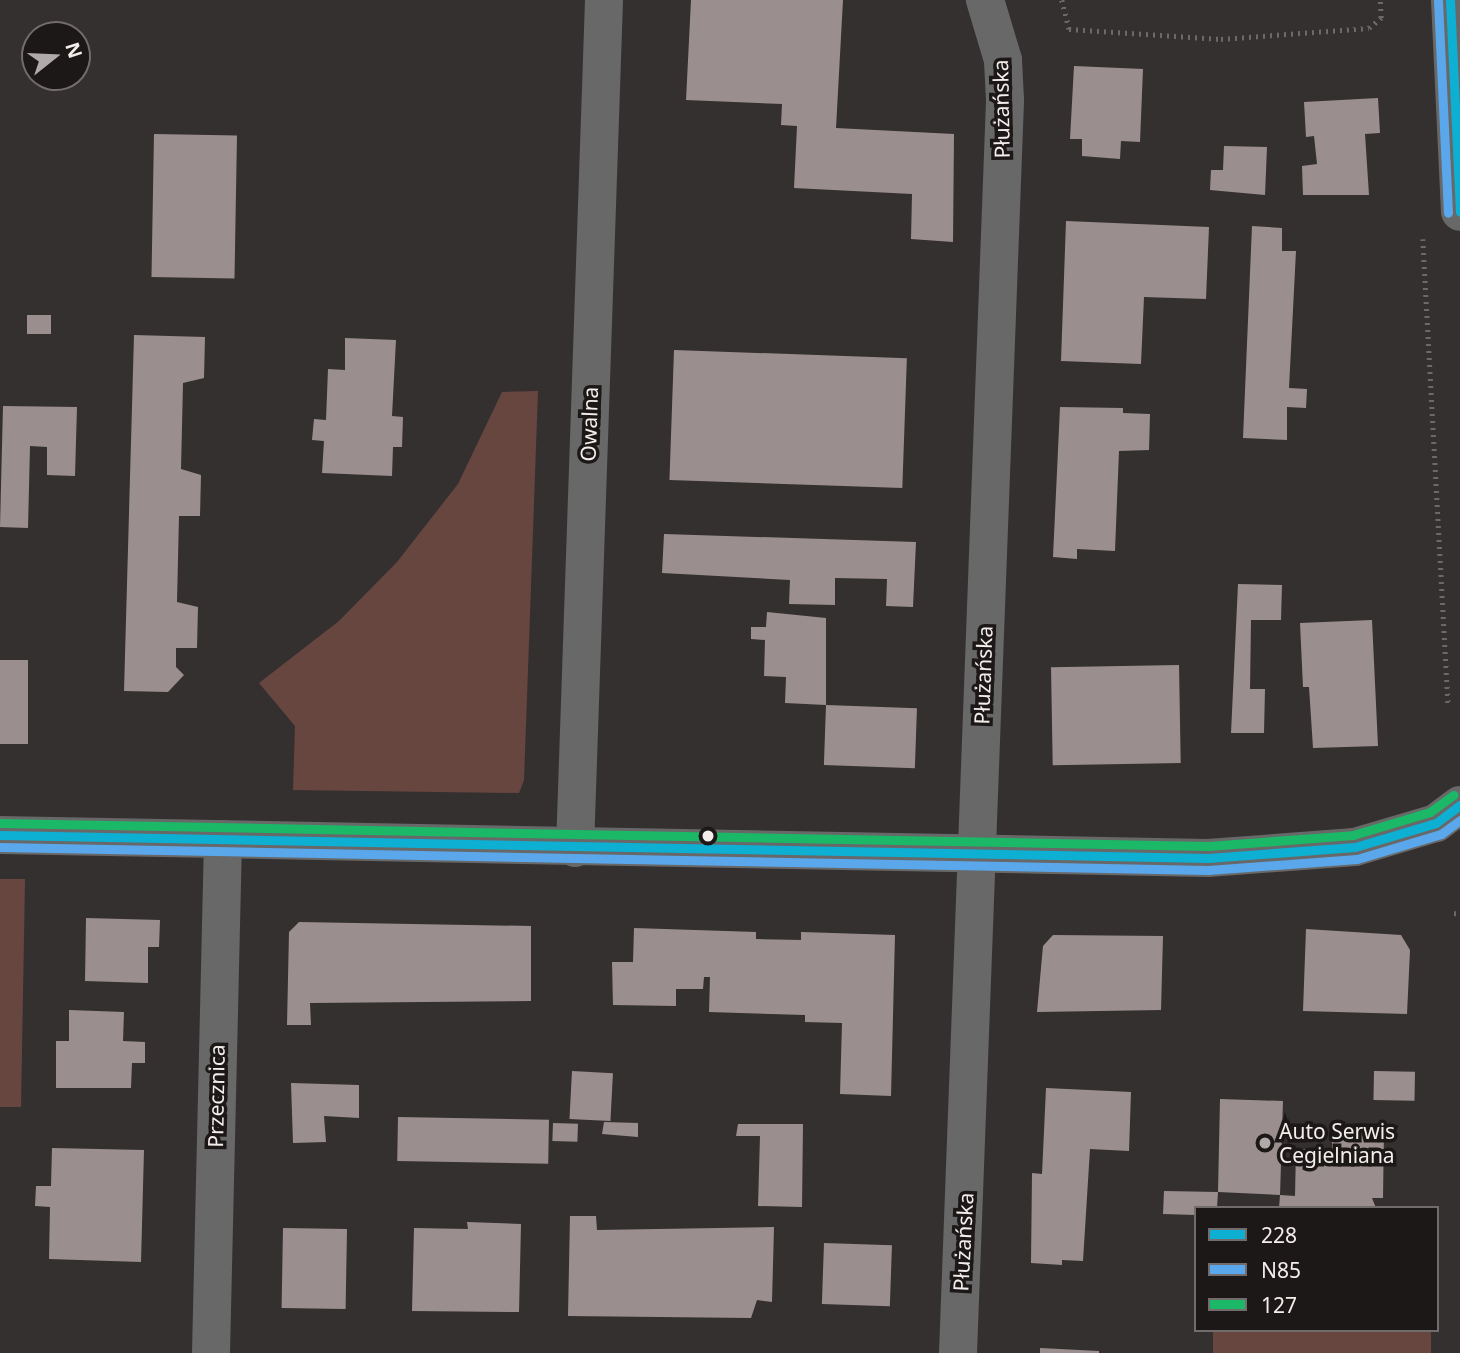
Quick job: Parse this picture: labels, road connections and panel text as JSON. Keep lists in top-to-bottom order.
{
  "streets": {
    "street": ["Płużańska", "Owalna", "Przecznica"]
  },
  "places": ["Auto Serwis Cegielniana"],
  "lines": ["transit line 228", "transit line N85", "transit line 127"],
  "legend": ["228", "N85", "127"],
  "north": "right"
}
